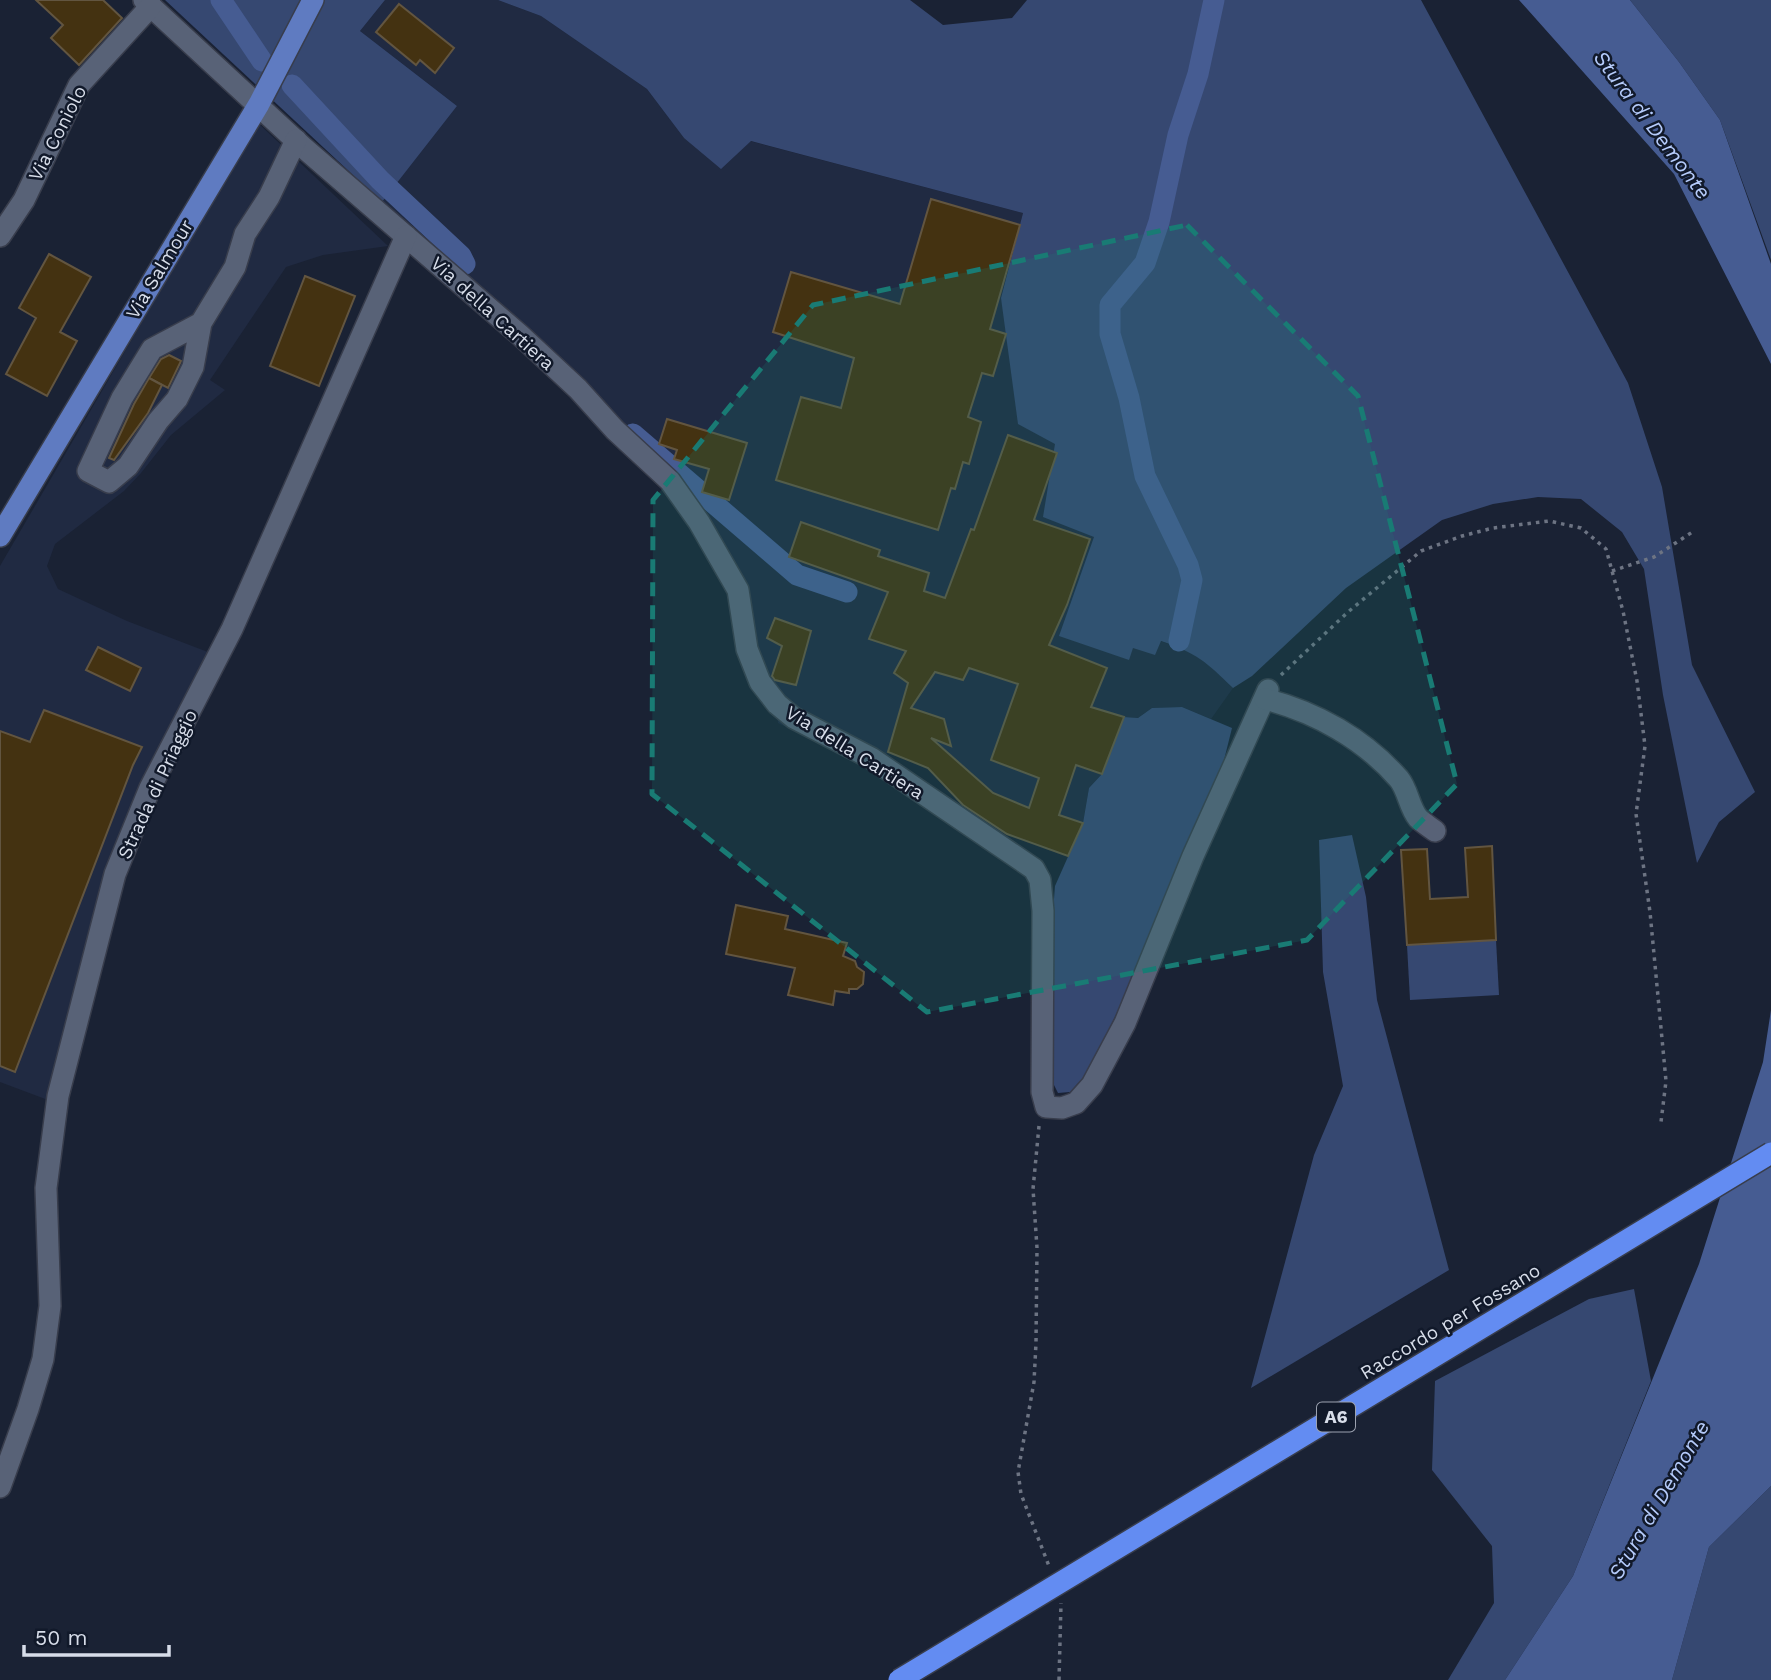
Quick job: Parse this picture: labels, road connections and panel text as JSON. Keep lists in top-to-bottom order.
{
  "streets": {
    "highway": ["Raccordo per Fossano", "A6"],
    "main road": ["Via Salmour"],
    "street": ["Via Coniolo", "Via della Cartiera", "Strada di Priaggio"]
  },
  "crossings": [
    ["Via Coniolo", "Via della Cartiera"],
    ["Via Salmour", "Via della Cartiera"],
    ["Via della Cartiera", "Strada di Priaggio"]
  ],
  "water": ["Stura di Demonte"],
  "scale_bar": "50 m"
}
